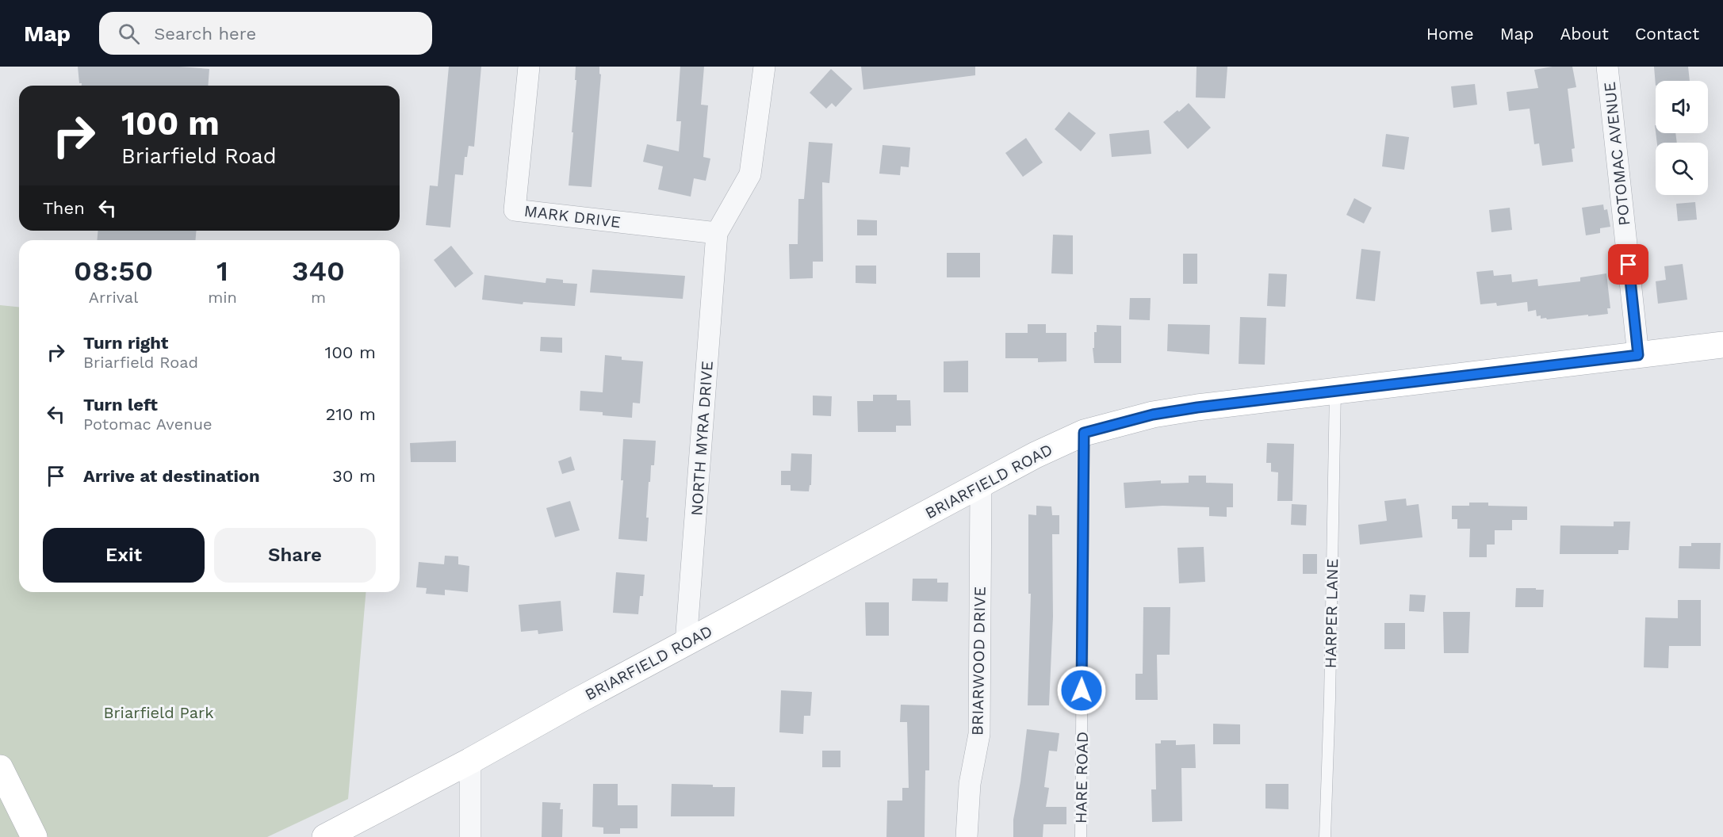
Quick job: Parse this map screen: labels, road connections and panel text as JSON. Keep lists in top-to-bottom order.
{
  "streets": {
    "main road": ["BRIARFIELD ROAD"],
    "street": [
      "POTOMAC AVENUE",
      "MARK DRIVE",
      "NORTH MYRA DRIVE",
      "BRIARWOOD DRIVE"
    ],
    "lane": ["HARPER LANE", "HARE ROAD"]
  },
  "crossings": [
    ["POTOMAC AVENUE", "BRIARFIELD ROAD"],
    ["MARK DRIVE", "NORTH MYRA DRIVE"],
    ["NORTH MYRA DRIVE", "BRIARFIELD ROAD"],
    ["BRIARFIELD ROAD", "HARPER LANE"],
    ["BRIARFIELD ROAD", "BRIARWOOD DRIVE"],
    ["BRIARFIELD ROAD", "HARE ROAD"]
  ],
  "parks": ["Briarfield Park"],
  "page": {
    "header": "Map",
    "search": "Search here",
    "nav": [
      "Home",
      "Map",
      "About",
      "Contact"
    ],
    "turn": ["100 m", "Briarfield Road"],
    "then": "Then",
    "eta": [
      "08:50",
      "Arrival",
      "1",
      "min",
      "340",
      "m"
    ],
    "list": [
      {
        "name": "Turn right",
        "note": "Briarfield Road",
        "value": "100 m"
      },
      {
        "name": "Turn left",
        "note": "Potomac Avenue",
        "value": "210 m"
      },
      {
        "name": "Arrive at destination",
        "value": "30 m"
      }
    ],
    "buttons": ["Exit", "Share"]
  }
}
